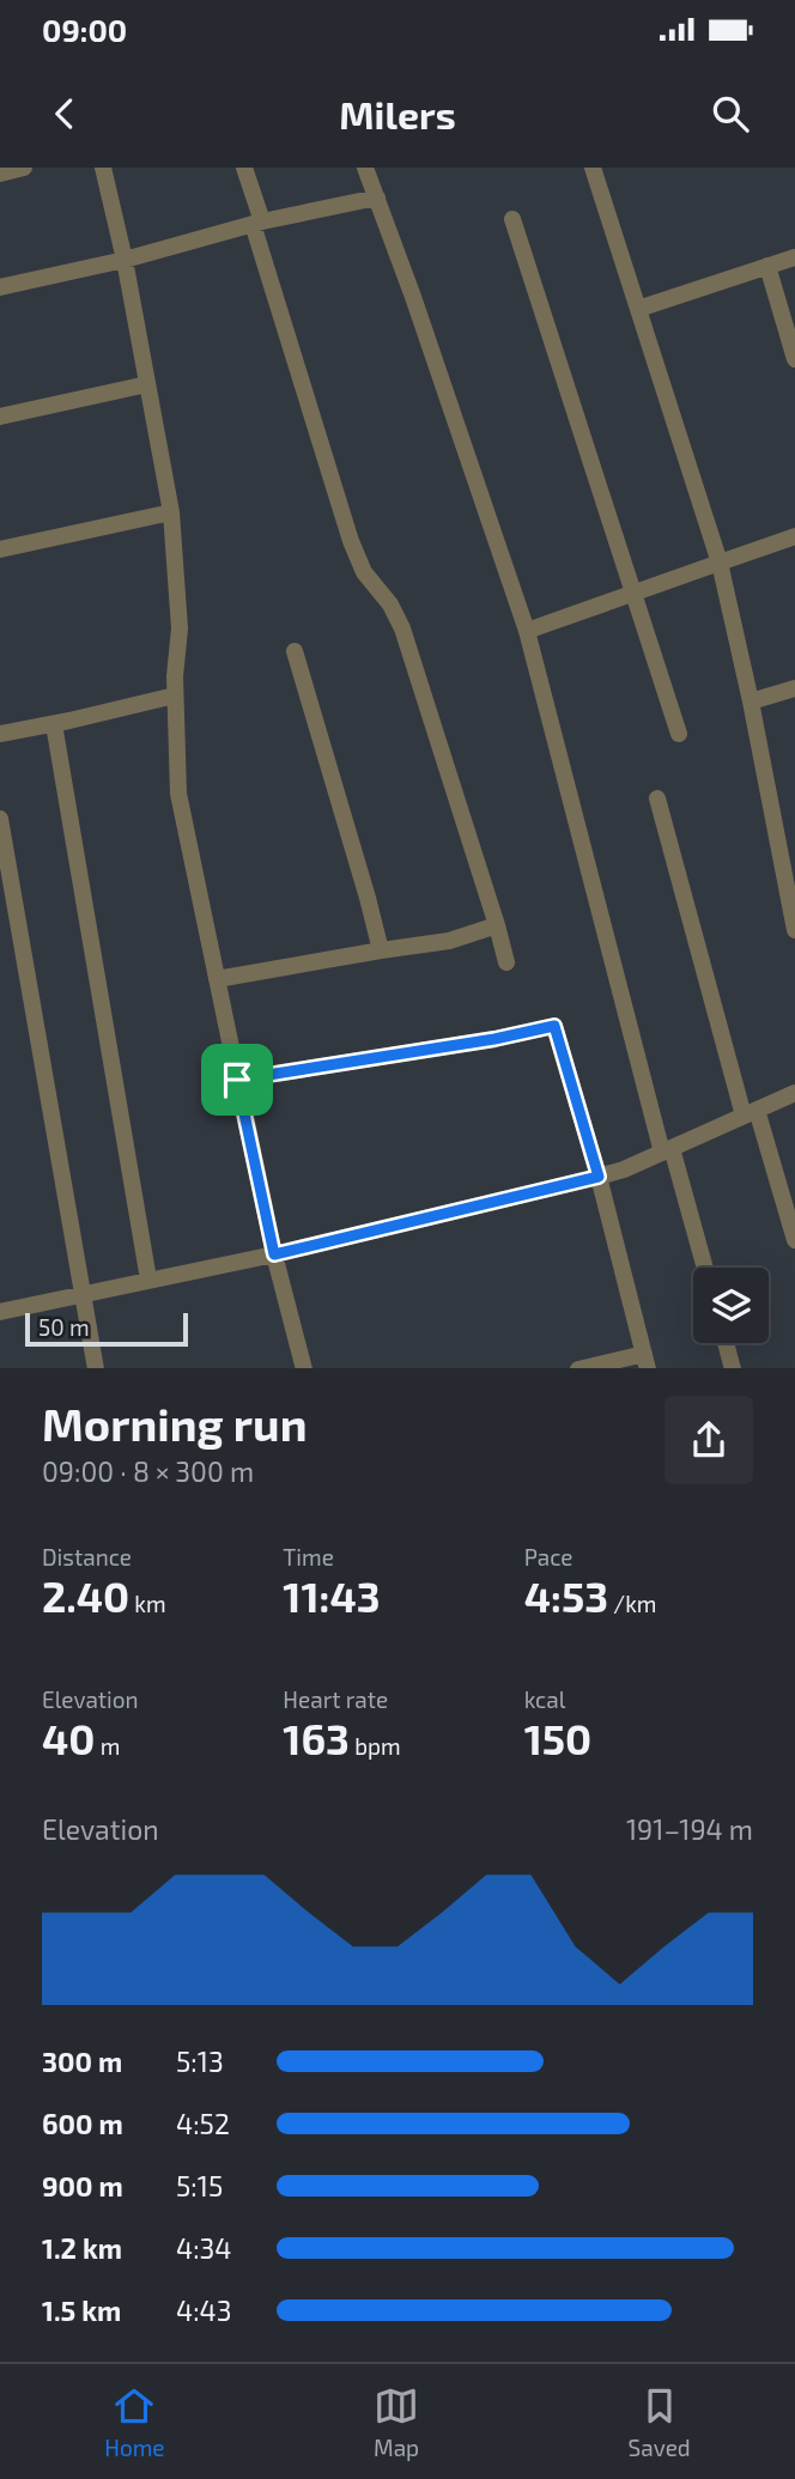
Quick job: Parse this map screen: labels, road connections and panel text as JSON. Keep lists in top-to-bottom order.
{
  "scale_bar": "50 m",
  "page": {
    "status": "09:00",
    "header": "Milers",
    "scale": "50 m",
    "heading": ["Morning run", "09:00 · 8 × 300 m"],
    "stats": [
      ["Distance", "2.40 km"],
      ["Time", "11:43"],
      ["Pace", "4:53 /km"],
      ["Elevation", "40 m"],
      ["Heart rate", "163 bpm"],
      ["kcal", "150"]
    ],
    "chart": ["Elevation", "191–194 m"],
    "list": [
      {
        "name": "300 m",
        "note": "5:13"
      },
      {
        "name": "600 m",
        "note": "4:52"
      },
      {
        "name": "900 m",
        "note": "5:15"
      },
      {
        "name": "1.2 km",
        "note": "4:34"
      },
      {
        "name": "1.5 km",
        "note": "4:43"
      }
    ],
    "tabs": ["Home", "Map", "Saved"]
  }
}
